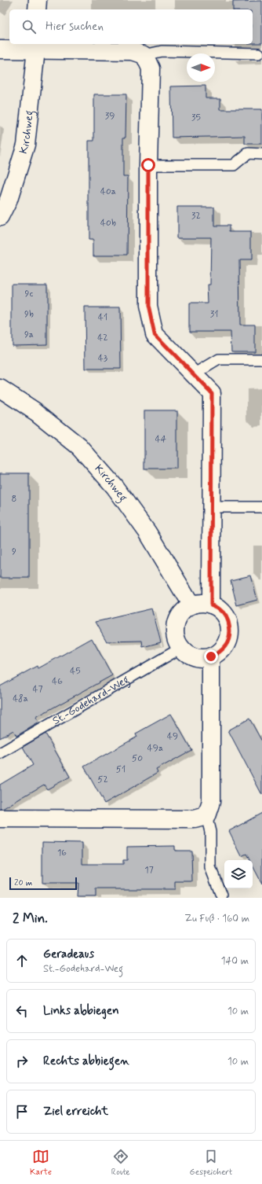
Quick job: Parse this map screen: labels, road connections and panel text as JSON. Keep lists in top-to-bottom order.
{
  "streets": {
    "street": ["Kirchweg"],
    "lane": ["St.-Godehard-Weg"]
  },
  "crossings": [
    ["Kirchweg", "St.-Godehard-Weg"]
  ],
  "house_numbers": [
    "39",
    "35",
    "40a",
    "32",
    "40b",
    "9c",
    "9b",
    "31",
    "41",
    "9a",
    "42",
    "43",
    "44",
    "8",
    "9",
    "45",
    "46",
    "47",
    "48a",
    "49",
    "49a",
    "50",
    "51",
    "52",
    "16",
    "17"
  ],
  "scale_bar": "20 m",
  "north": "right",
  "page": {
    "search": "Hier suchen",
    "scale": "20 m",
    "heading": ["2 Min.", "Zu Fuß · 160 m"],
    "list": [
      ["Geradeaus", "St.-Godehard-Weg", "140 m"],
      ["Links abbiegen", "10 m"],
      ["Rechts abbiegen", "10 m"],
      "Ziel erreicht"
    ],
    "nav": ["Karte", "Route", "Gespeichert"]
  }
}
